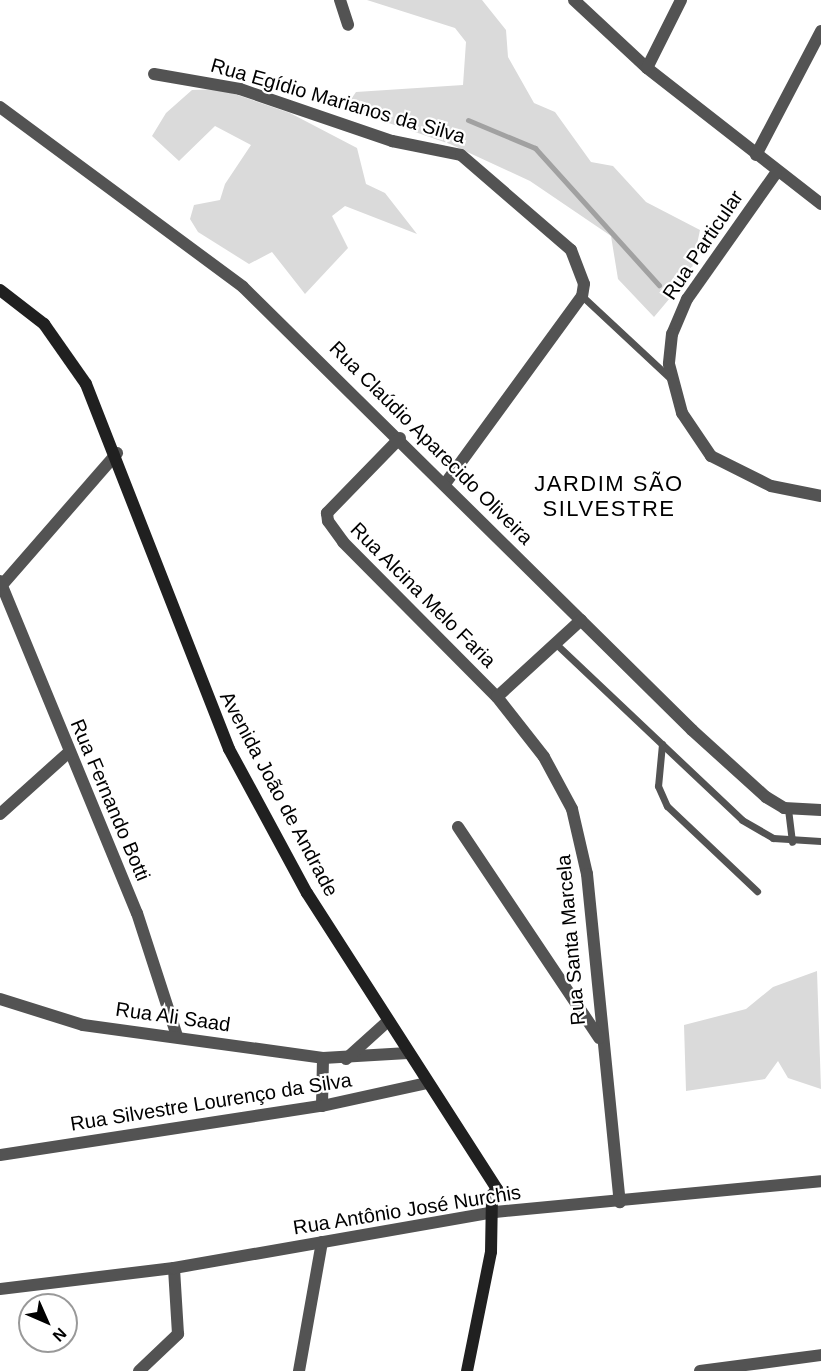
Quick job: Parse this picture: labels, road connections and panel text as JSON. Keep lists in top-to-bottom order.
{
  "streets": {
    "main road": ["Avenida João de Andrade"],
    "street": [
      "Rua Egídio Marianos da Silva",
      "Rua Particular",
      "Rua Claúdio Aparecido Oliveira",
      "Rua Alcina Melo Faria",
      "Rua Fernando Botti",
      "Rua Santa Marcela",
      "Rua Ali Saad",
      "Rua Silvestre Lourenço da Silva",
      "Rua Antônio José Nurchis"
    ]
  },
  "crossings": [
    ["Rua Claúdio Aparecido Oliveira", "Rua Alcina Melo Faria"],
    ["Rua Alcina Melo Faria", "Rua Santa Marcela"],
    ["Avenida João de Andrade", "Rua Ali Saad"],
    ["Avenida João de Andrade", "Rua Silvestre Lourenço da Silva"],
    ["Avenida João de Andrade", "Rua Antônio José Nurchis"],
    ["Rua Fernando Botti", "Rua Ali Saad"],
    ["Rua Santa Marcela", "Rua Antônio José Nurchis"]
  ],
  "districts": ["JARDIM SÃO SILVESTRE"],
  "north": "bottom right"
}
